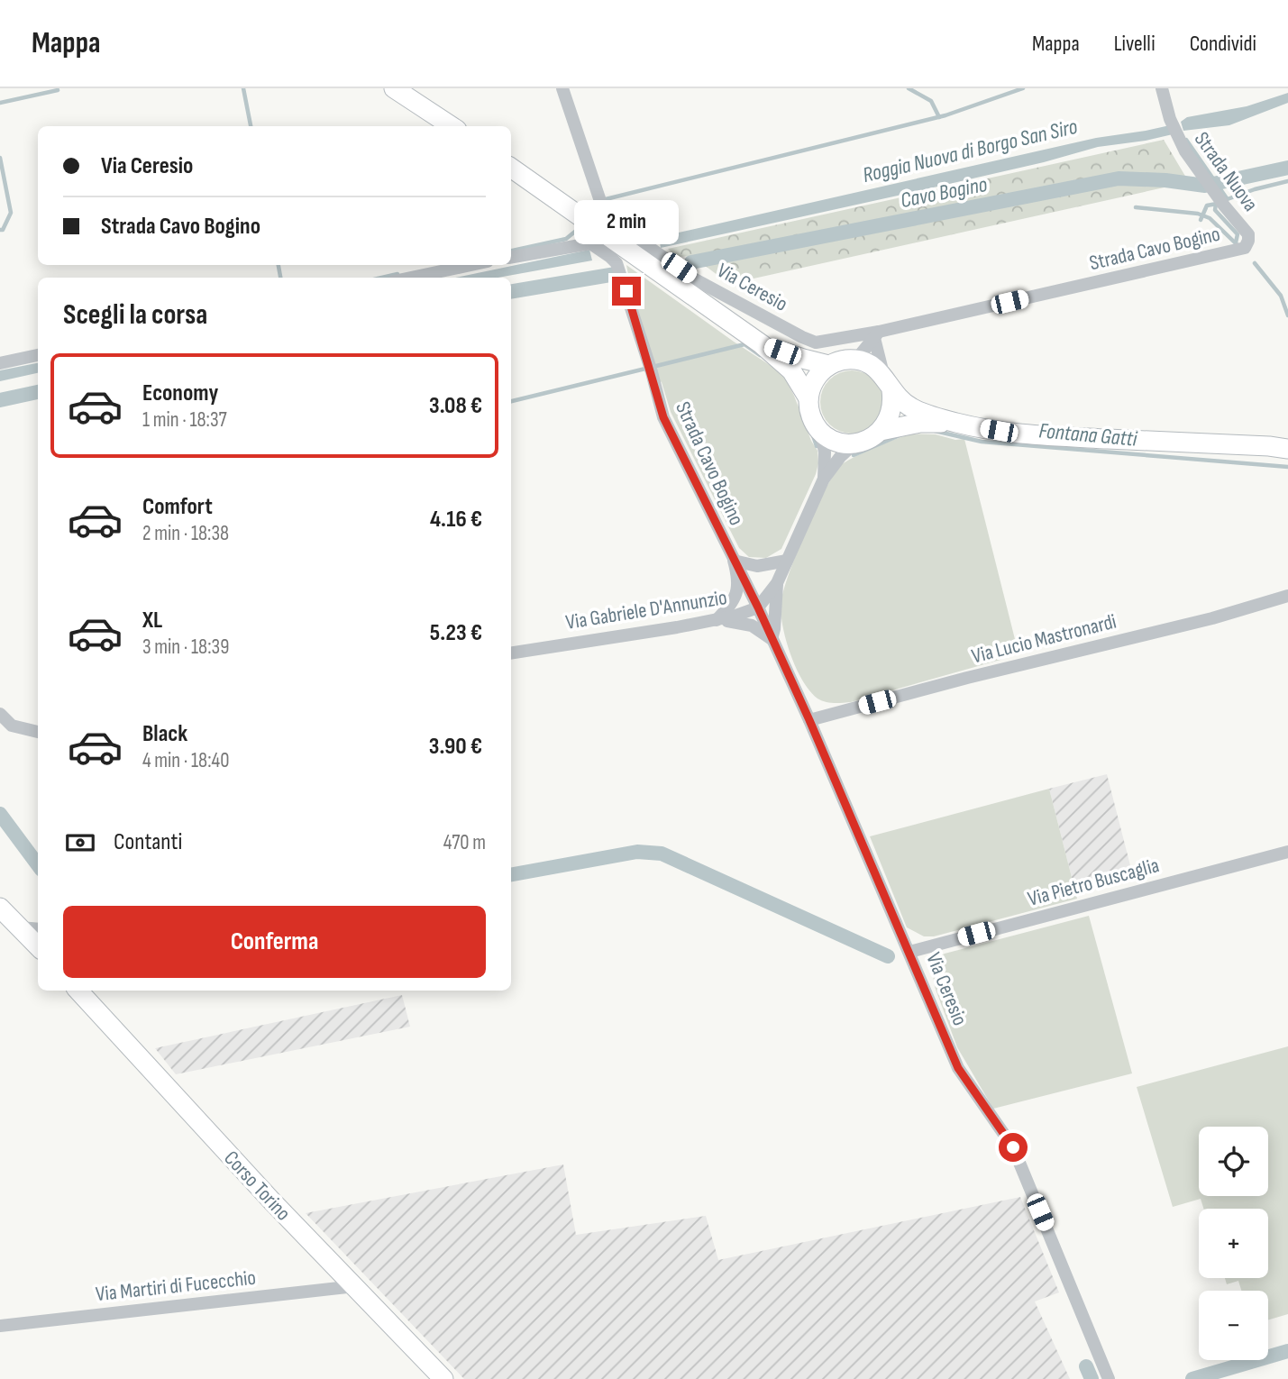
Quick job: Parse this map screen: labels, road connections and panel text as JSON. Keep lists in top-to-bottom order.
{
  "streets": {
    "main road": ["Corso Torino"],
    "street": [
      "Strada Nuova",
      "Strada Cavo Bogino",
      "Via Ceresio",
      "Via Gabriele D'Annunzio",
      "Via Lucio Mastronardi",
      "Via Pietro Buscaglia",
      "Via Martiri di Fucecchio"
    ]
  },
  "crossings": [
    ["Strada Nuova", "Strada Cavo Bogino"],
    ["Strada Cavo Bogino", "Via Ceresio"],
    ["Strada Cavo Bogino", "Via Gabriele D'Annunzio"],
    ["Via Ceresio", "Via Gabriele D'Annunzio"],
    ["Via Ceresio", "Via Lucio Mastronardi"],
    ["Via Ceresio", "Via Pietro Buscaglia"],
    ["Corso Torino", "Via Martiri di Fucecchio"]
  ],
  "water": ["Roggia Nuova di Borgo San Siro", "Cavo Bogino", "Fontana Gatti"],
  "page": {
    "header": "Mappa",
    "nav": ["Mappa", "Livelli", "Condividi"],
    "banner": ["Via Ceresio", "Strada Cavo Bogino"],
    "bubble": "2 min",
    "heading": "Scegli la corsa",
    "list": [
      {
        "name": "Economy",
        "note": "1 min · 18:37",
        "value": "3.08 €"
      },
      {
        "name": "Comfort",
        "note": "2 min · 18:38",
        "value": "4.16 €"
      },
      {
        "name": "XL",
        "note": "3 min · 18:39",
        "value": "5.23 €"
      },
      {
        "name": "Black",
        "note": "4 min · 18:40",
        "value": "3.90 €"
      }
    ],
    "pay": ["Contanti", "470 m"],
    "buttons": "Conferma",
    "map_buttons": ["+", "−"]
  }
}
